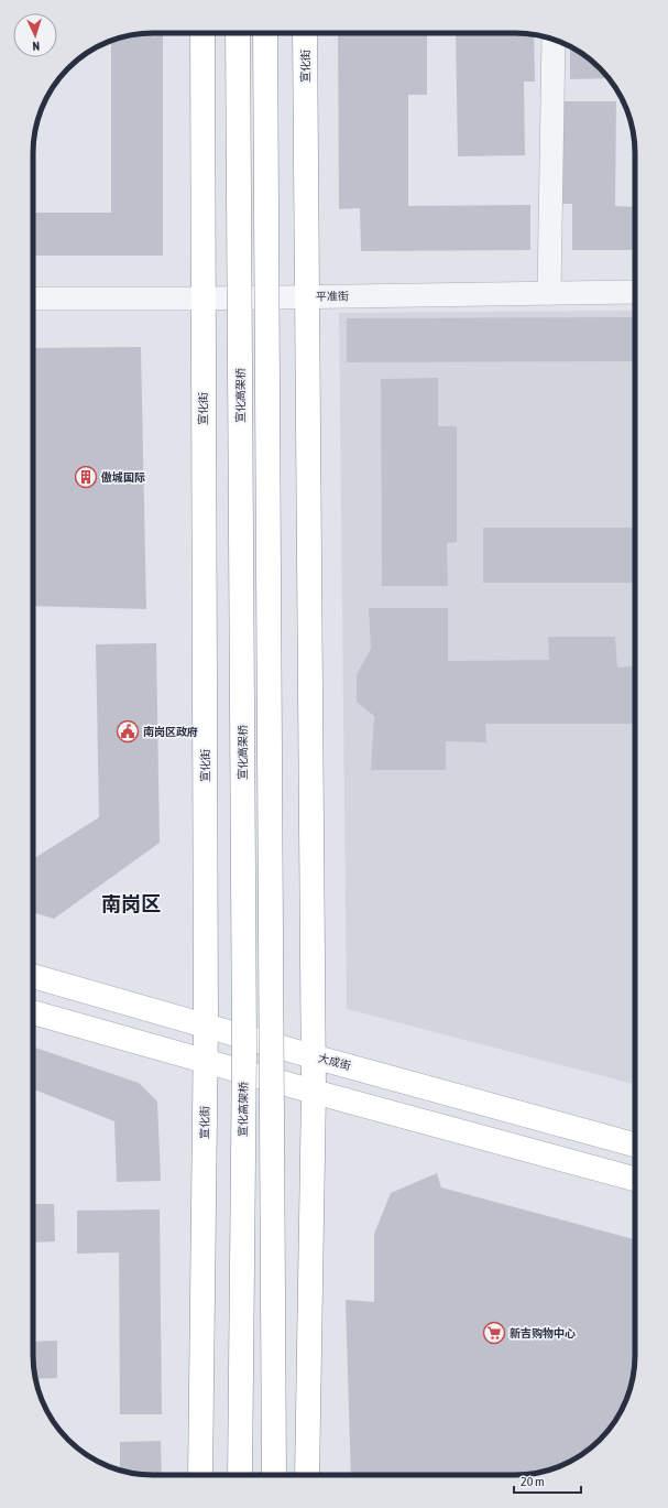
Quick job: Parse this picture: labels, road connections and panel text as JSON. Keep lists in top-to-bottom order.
{
  "streets": {
    "main road": ["宣化街", "宣化高架桥", "大成街"],
    "street": ["平准街"]
  },
  "crossings": [
    ["宣化街", "平准街"],
    ["宣化街", "大成街"]
  ],
  "districts": ["南岗区"],
  "places": {
    "building": ["傲城国际"],
    "public building": ["南岗区政府"],
    "supermarket": ["新吉购物中心"]
  },
  "scale_bar": "20 m",
  "north": "bottom"
}
